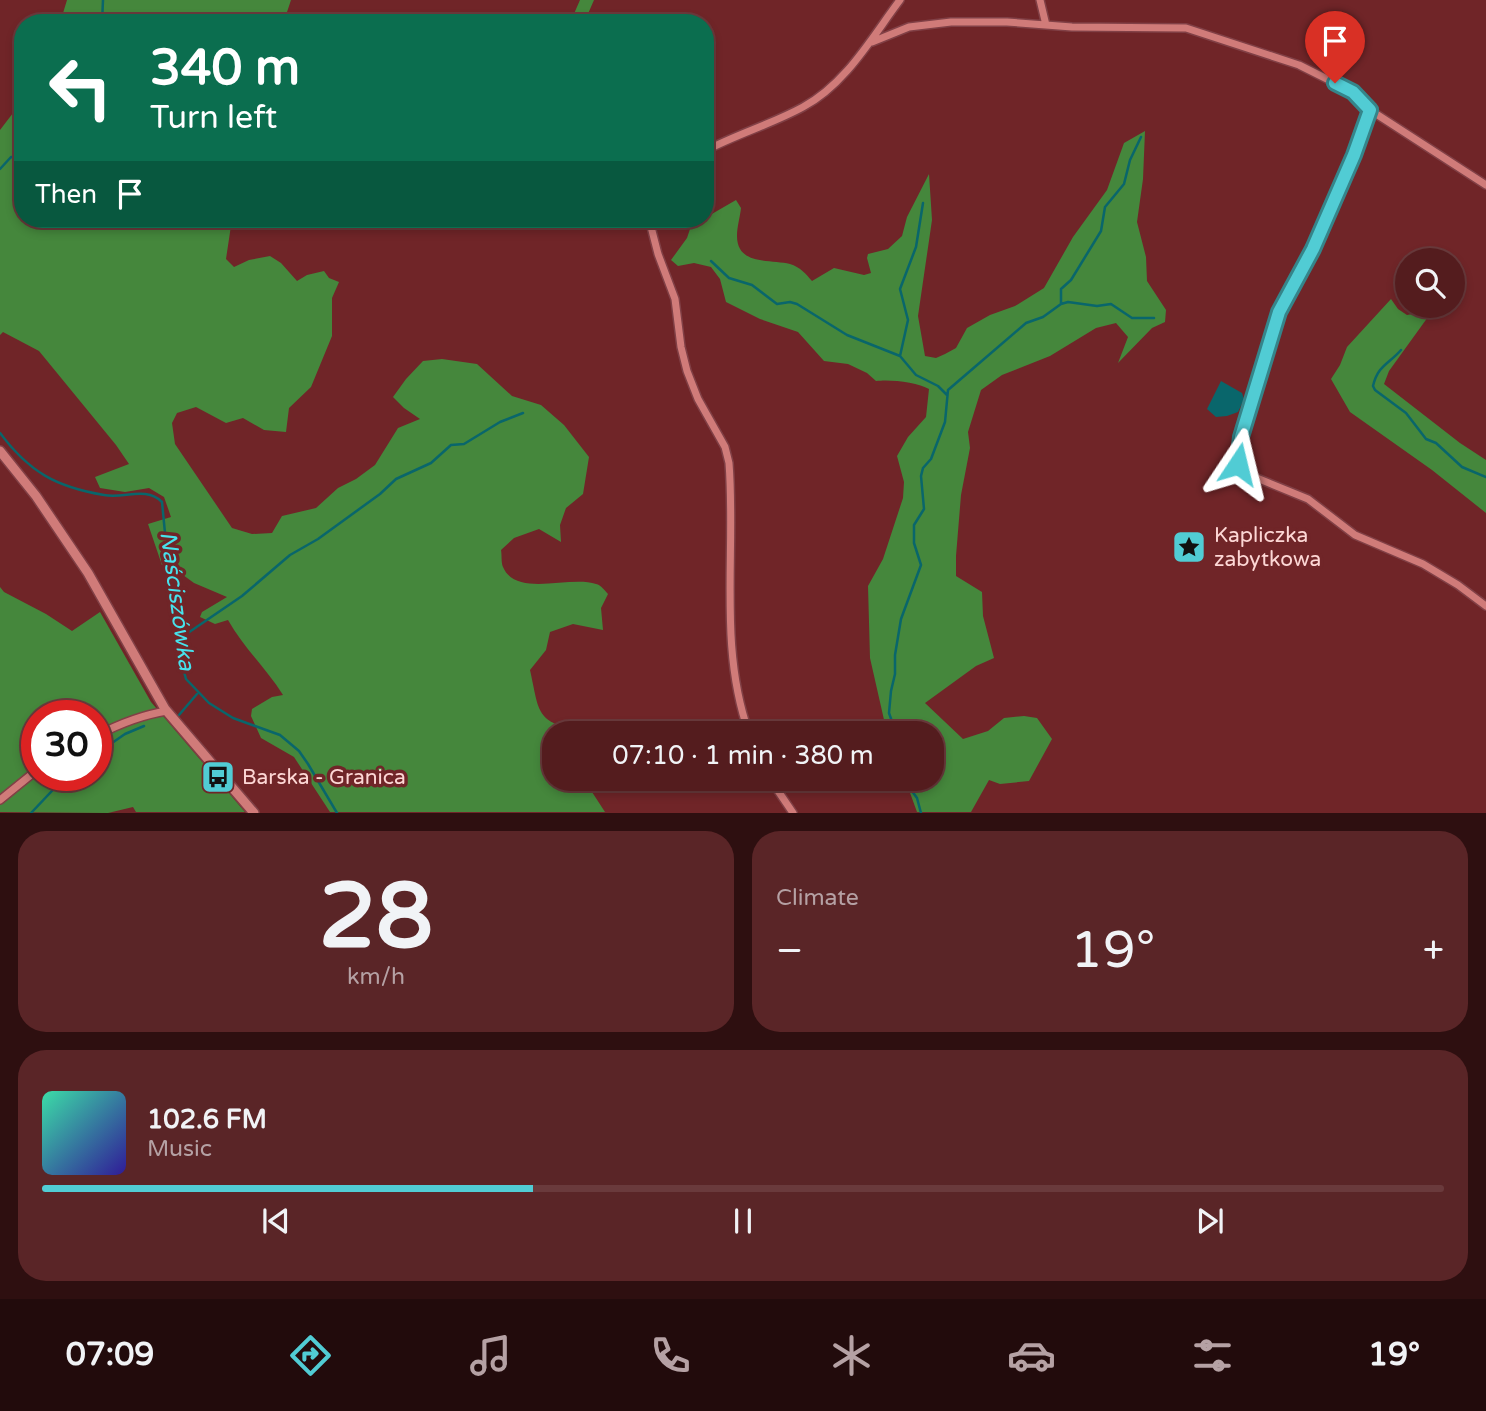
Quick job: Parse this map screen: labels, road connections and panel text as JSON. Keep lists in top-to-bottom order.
{
  "water": ["Naściszówka"],
  "places": {
    "place": ["Kapliczka zabytkowa"],
    "bus stop": ["Barska - Granica"]
  },
  "page": {
    "turn": ["340 m", "Turn left"],
    "then": "Then",
    "limit": "30",
    "trip": "07:10 · 1 min · 380 m",
    "tile": [
      ["28", "km/h"],
      "Climate"
    ],
    "heat": ["−", "19°", "+"],
    "song": ["102.6 FM", "Music"],
    "tabs": ["07:09", "19°"]
  }
}
